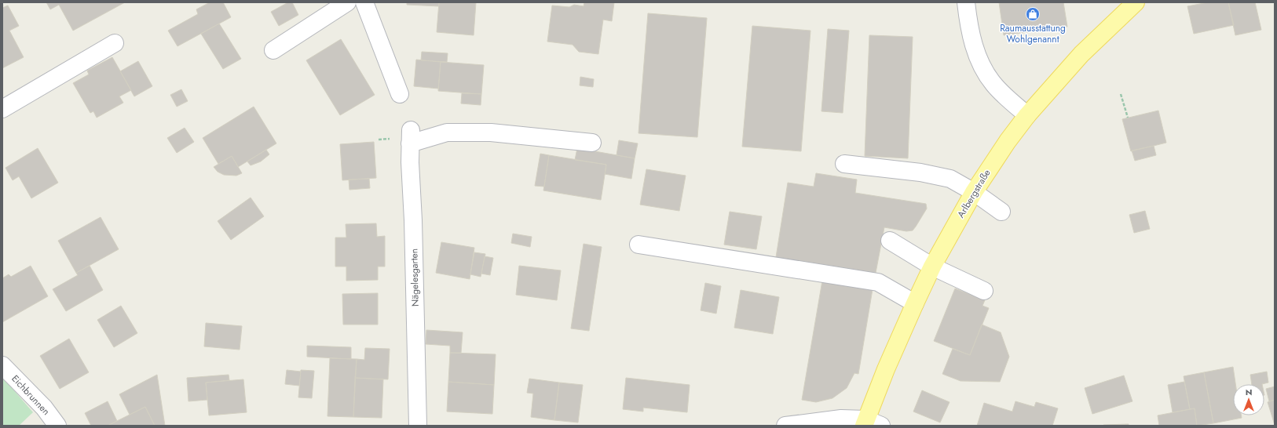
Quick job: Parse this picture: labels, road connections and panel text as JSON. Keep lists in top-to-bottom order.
{
  "streets": {
    "main road": ["Arlbergstraße"],
    "street": ["Nägelesgarten", "Eichbrunnen"]
  },
  "places": {
    "shop": ["Raumausstattung Wohlgenannt"]
  },
  "north": "top"
}
